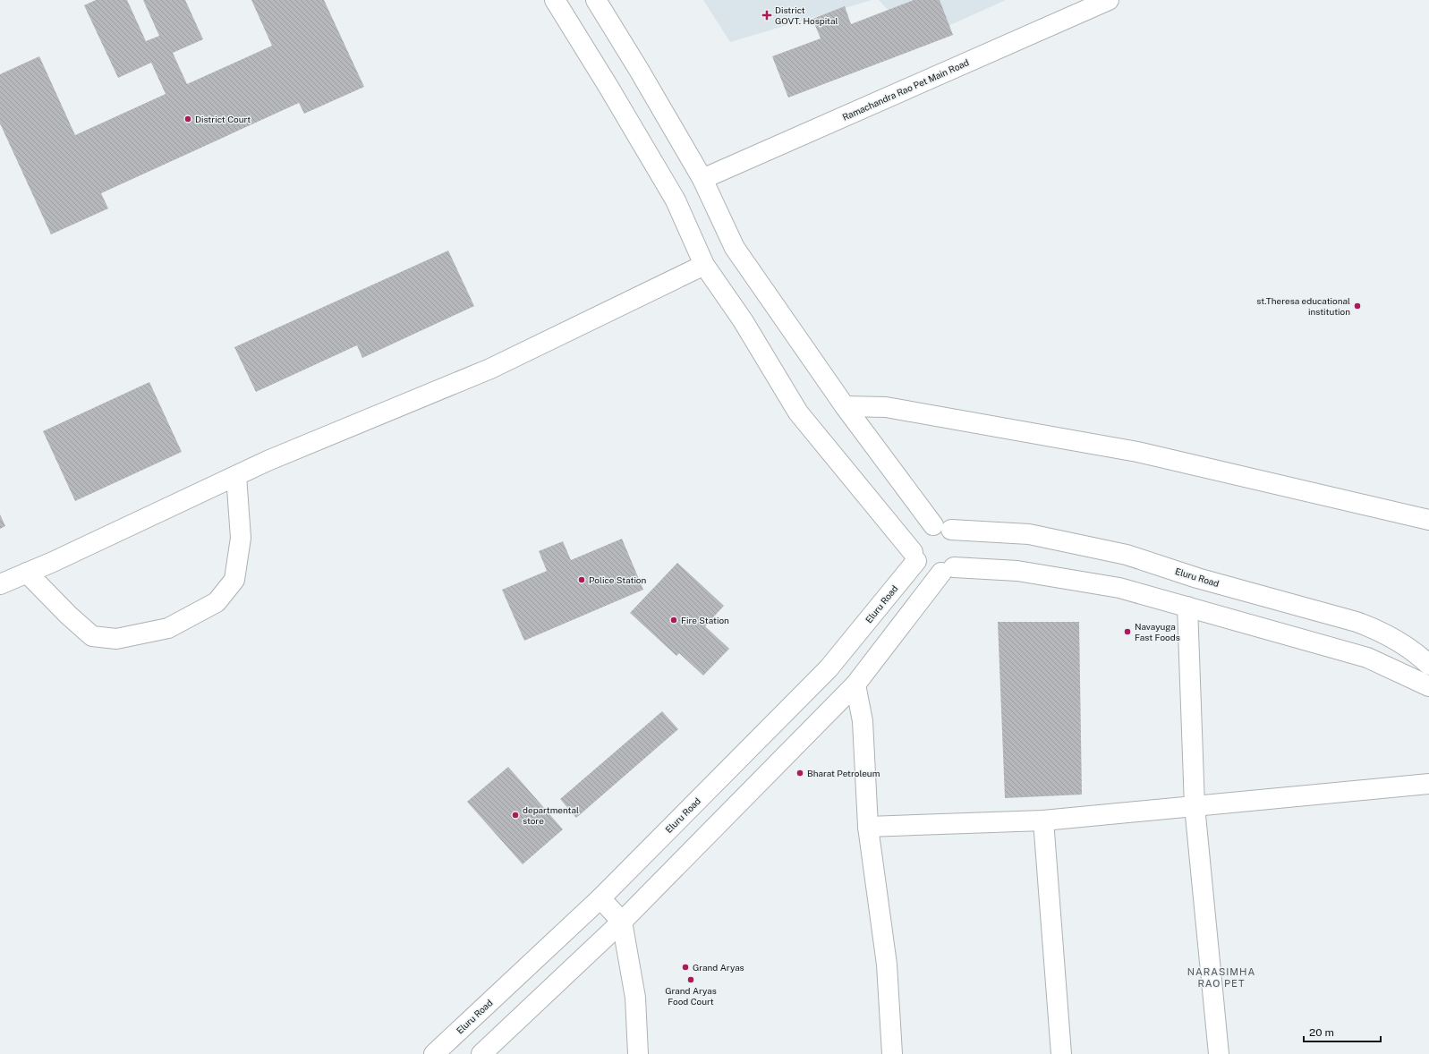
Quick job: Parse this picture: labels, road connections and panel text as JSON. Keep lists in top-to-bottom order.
{
  "streets": {
    "street": ["Ramachandra Rao Pet Main Road", "Eluru Road"]
  },
  "districts": ["NARASIMHA RAO PET"],
  "places": {
    "health": ["District GOVT. Hospital"],
    "other": [
      "District Court",
      "st.Theresa educational institution",
      "Police Station",
      "Fire Station",
      "Navayuga Fast Foods",
      "Bharat Petroleum",
      "departmental store",
      "Grand Aryas",
      "Grand Aryas Food Court"
    ]
  },
  "scale_bar": "20 m"
}
